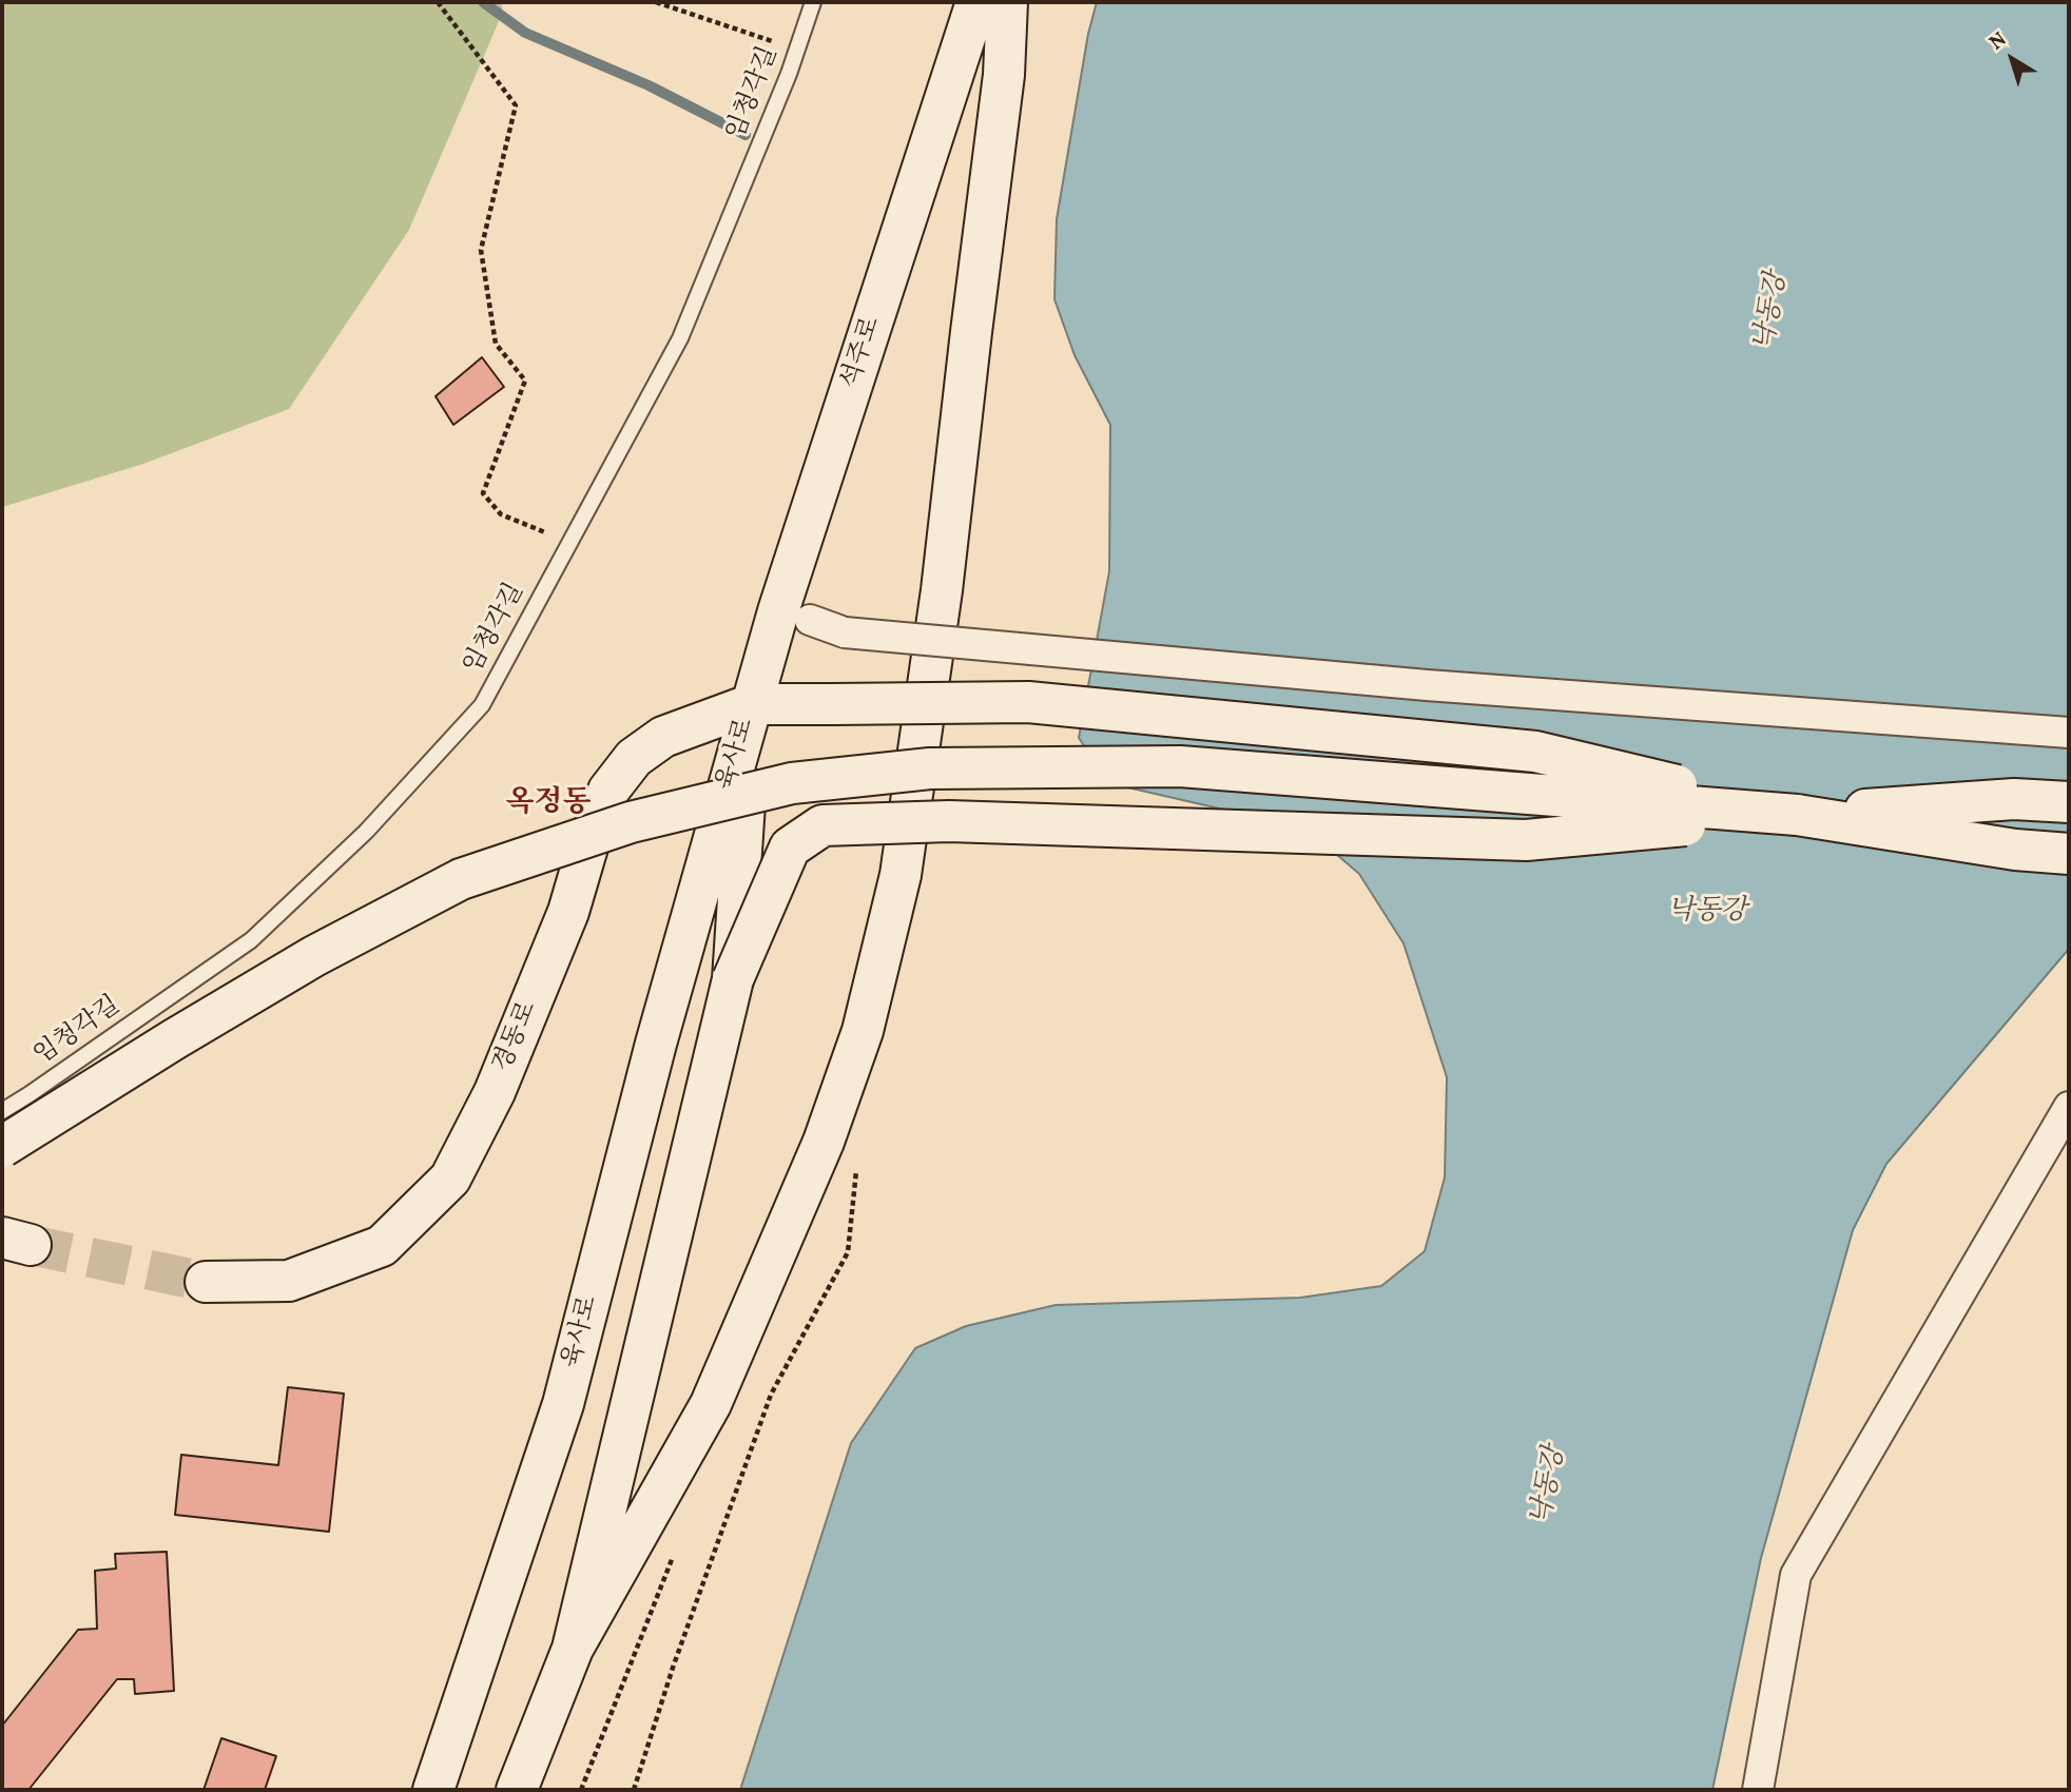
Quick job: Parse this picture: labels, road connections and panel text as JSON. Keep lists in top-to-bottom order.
{
  "streets": {
    "street": ["석주로", "육사로", "경동로"],
    "lane": ["임청각길"]
  },
  "crossings": [
    ["석주로", "육사로"],
    ["석주로", "경동로"],
    ["육사로", "경동로"]
  ],
  "districts": ["옥정동"],
  "water": ["낙동강"],
  "north": "top left"
}
